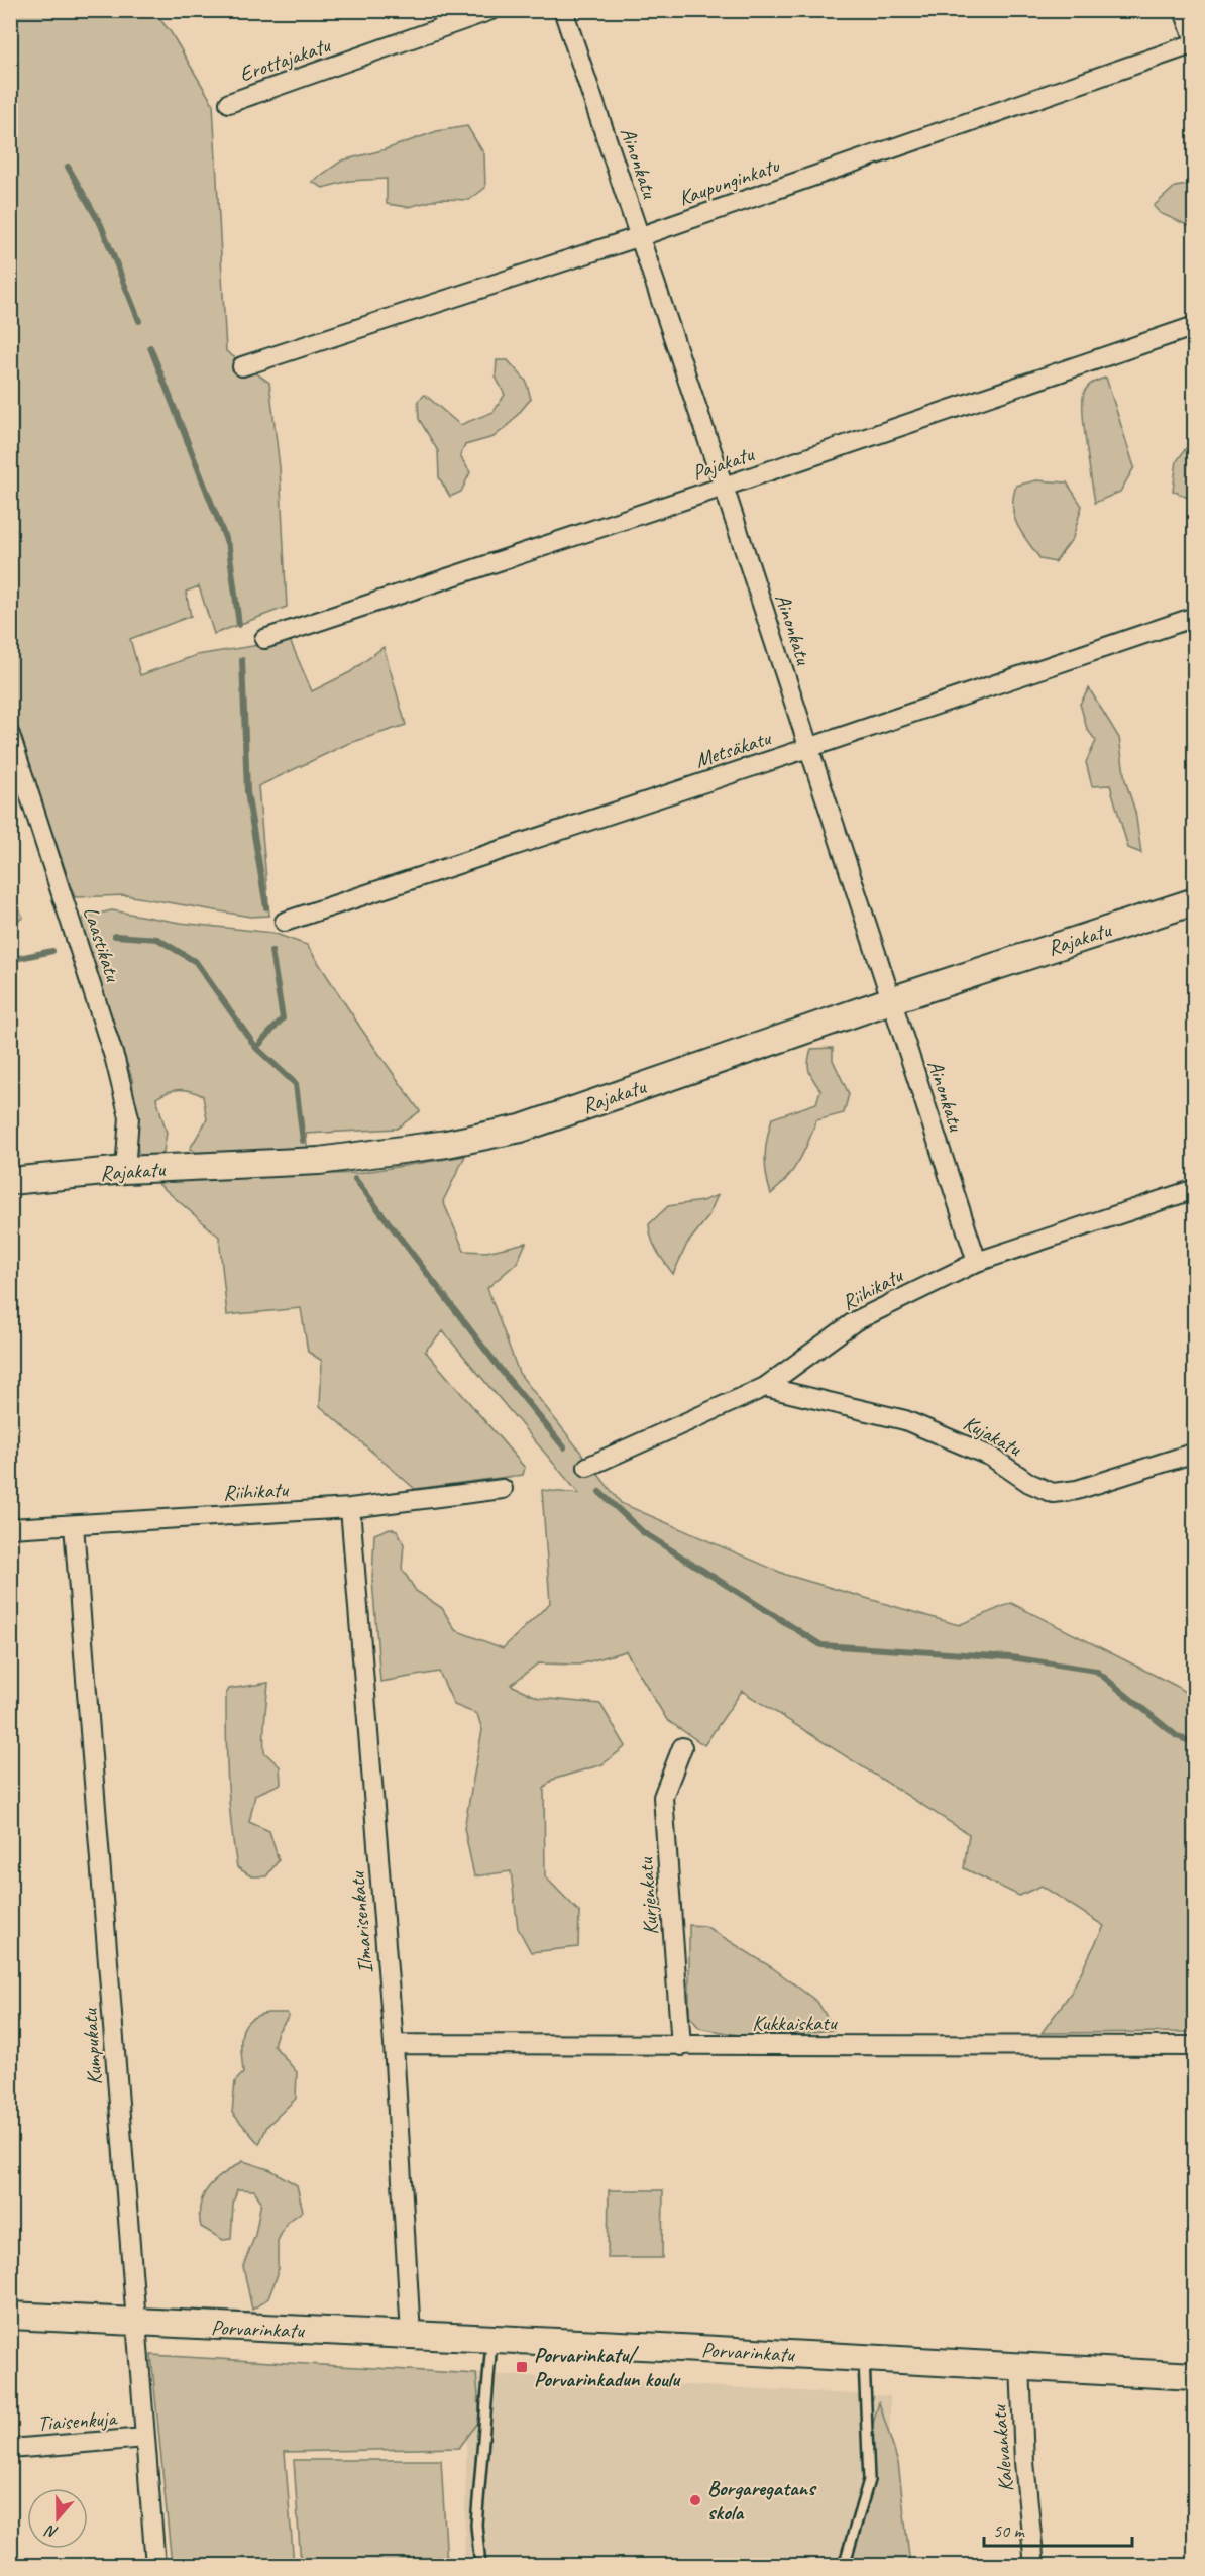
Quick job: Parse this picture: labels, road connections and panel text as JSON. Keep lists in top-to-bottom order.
{
  "streets": {
    "street": [
      "Erottajakatu",
      "Ainonkatu",
      "Kaupunginkatu",
      "Pajakatu",
      "Metsäkatu",
      "Rajakatu",
      "Laastikatu",
      "Riihikatu",
      "Kujakatu",
      "Kurjenkatu",
      "Ilmarisenkatu",
      "Kukkaiskatu",
      "Kumpukatu",
      "Porvarinkatu",
      "Tiaisenkuja",
      "Kalevankatu"
    ]
  },
  "crossings": [
    ["Ainonkatu", "Kaupunginkatu"],
    ["Ainonkatu", "Pajakatu"],
    ["Ainonkatu", "Metsäkatu"],
    ["Ainonkatu", "Rajakatu"],
    ["Ainonkatu", "Riihikatu"],
    ["Rajakatu", "Laastikatu"],
    ["Riihikatu", "Kujakatu"],
    ["Riihikatu", "Ilmarisenkatu"],
    ["Riihikatu", "Kumpukatu"],
    ["Kurjenkatu", "Kukkaiskatu"],
    ["Ilmarisenkatu", "Kukkaiskatu"],
    ["Ilmarisenkatu", "Porvarinkatu"],
    ["Kumpukatu", "Porvarinkatu"],
    ["Kumpukatu", "Tiaisenkuja"],
    ["Porvarinkatu", "Kalevankatu"]
  ],
  "places": {
    "transit": ["Porvarinkatu/ Porvarinkadun koulu"],
    "other": ["Borgaregatans skola"]
  },
  "scale_bar": "50 m",
  "north": "bottom"
}
